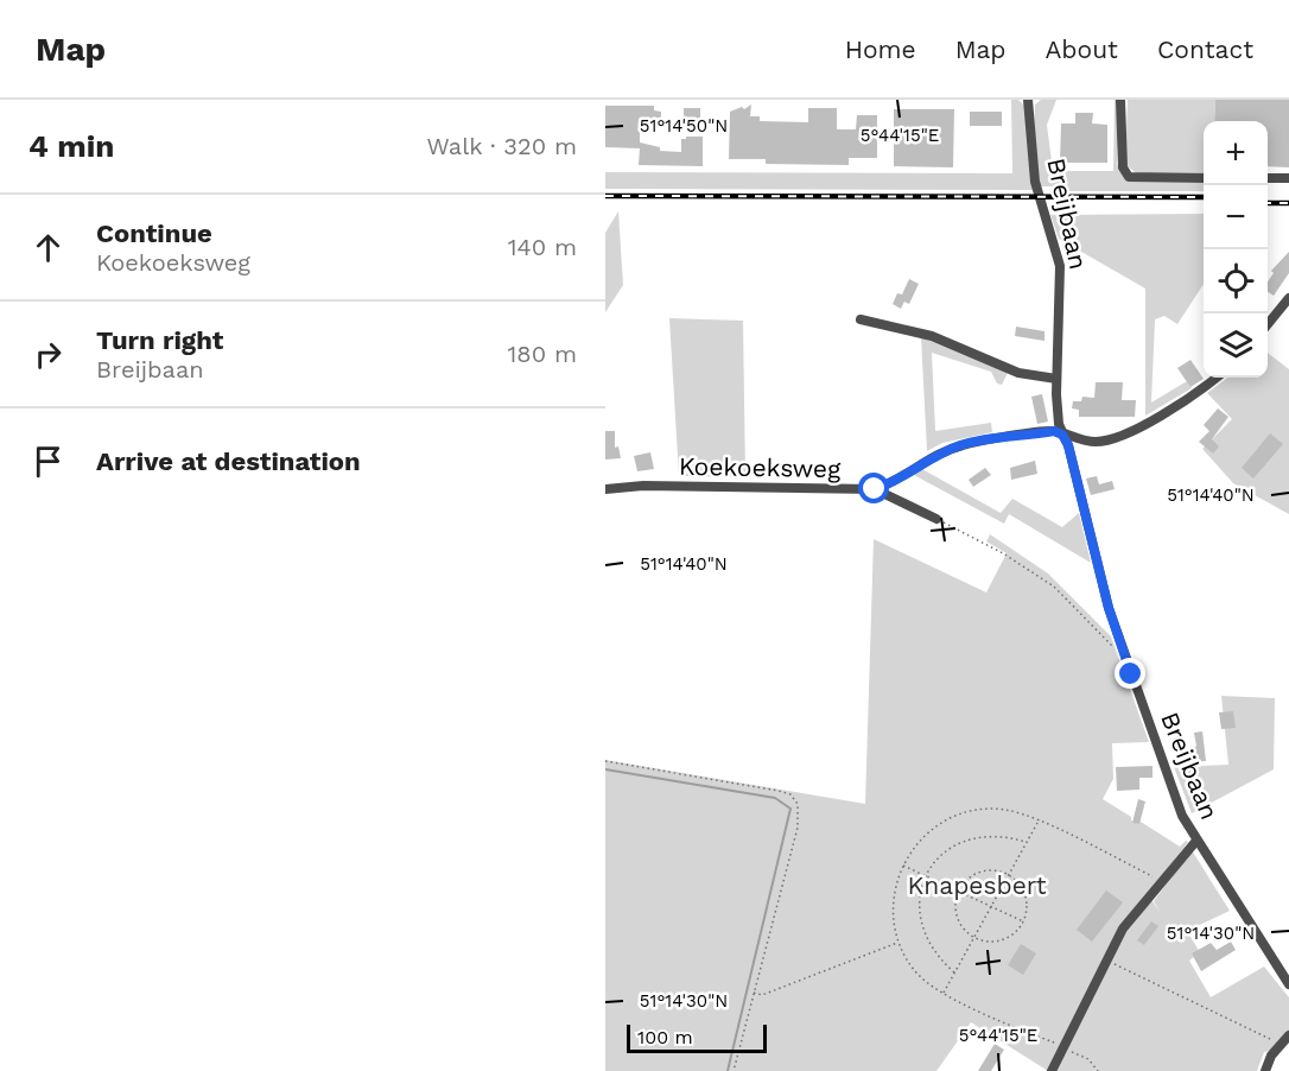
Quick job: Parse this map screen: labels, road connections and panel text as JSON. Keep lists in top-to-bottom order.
{
  "streets": {
    "street": ["Breijbaan", "Koekoeksweg"]
  },
  "crossings": [
    ["Breijbaan", "Koekoeksweg"]
  ],
  "parks": ["Knapesbert"],
  "scale_bar": "100 m",
  "page": {
    "header": "Map",
    "nav": [
      "Home",
      "Map",
      "About",
      "Contact"
    ],
    "heading": ["4 min", "Walk · 320 m"],
    "map_buttons": ["+", "−"],
    "list": [
      ["Continue", "Koekoeksweg", "140 m"],
      ["Turn right", "Breijbaan", "180 m"],
      "Arrive at destination"
    ],
    "scale": "100 m"
  },
  "coordinates": [
    "51°14'50\"N",
    "5°44'15\"E",
    "51°14'40\"N",
    "51°14'30\"N"
  ]
}
